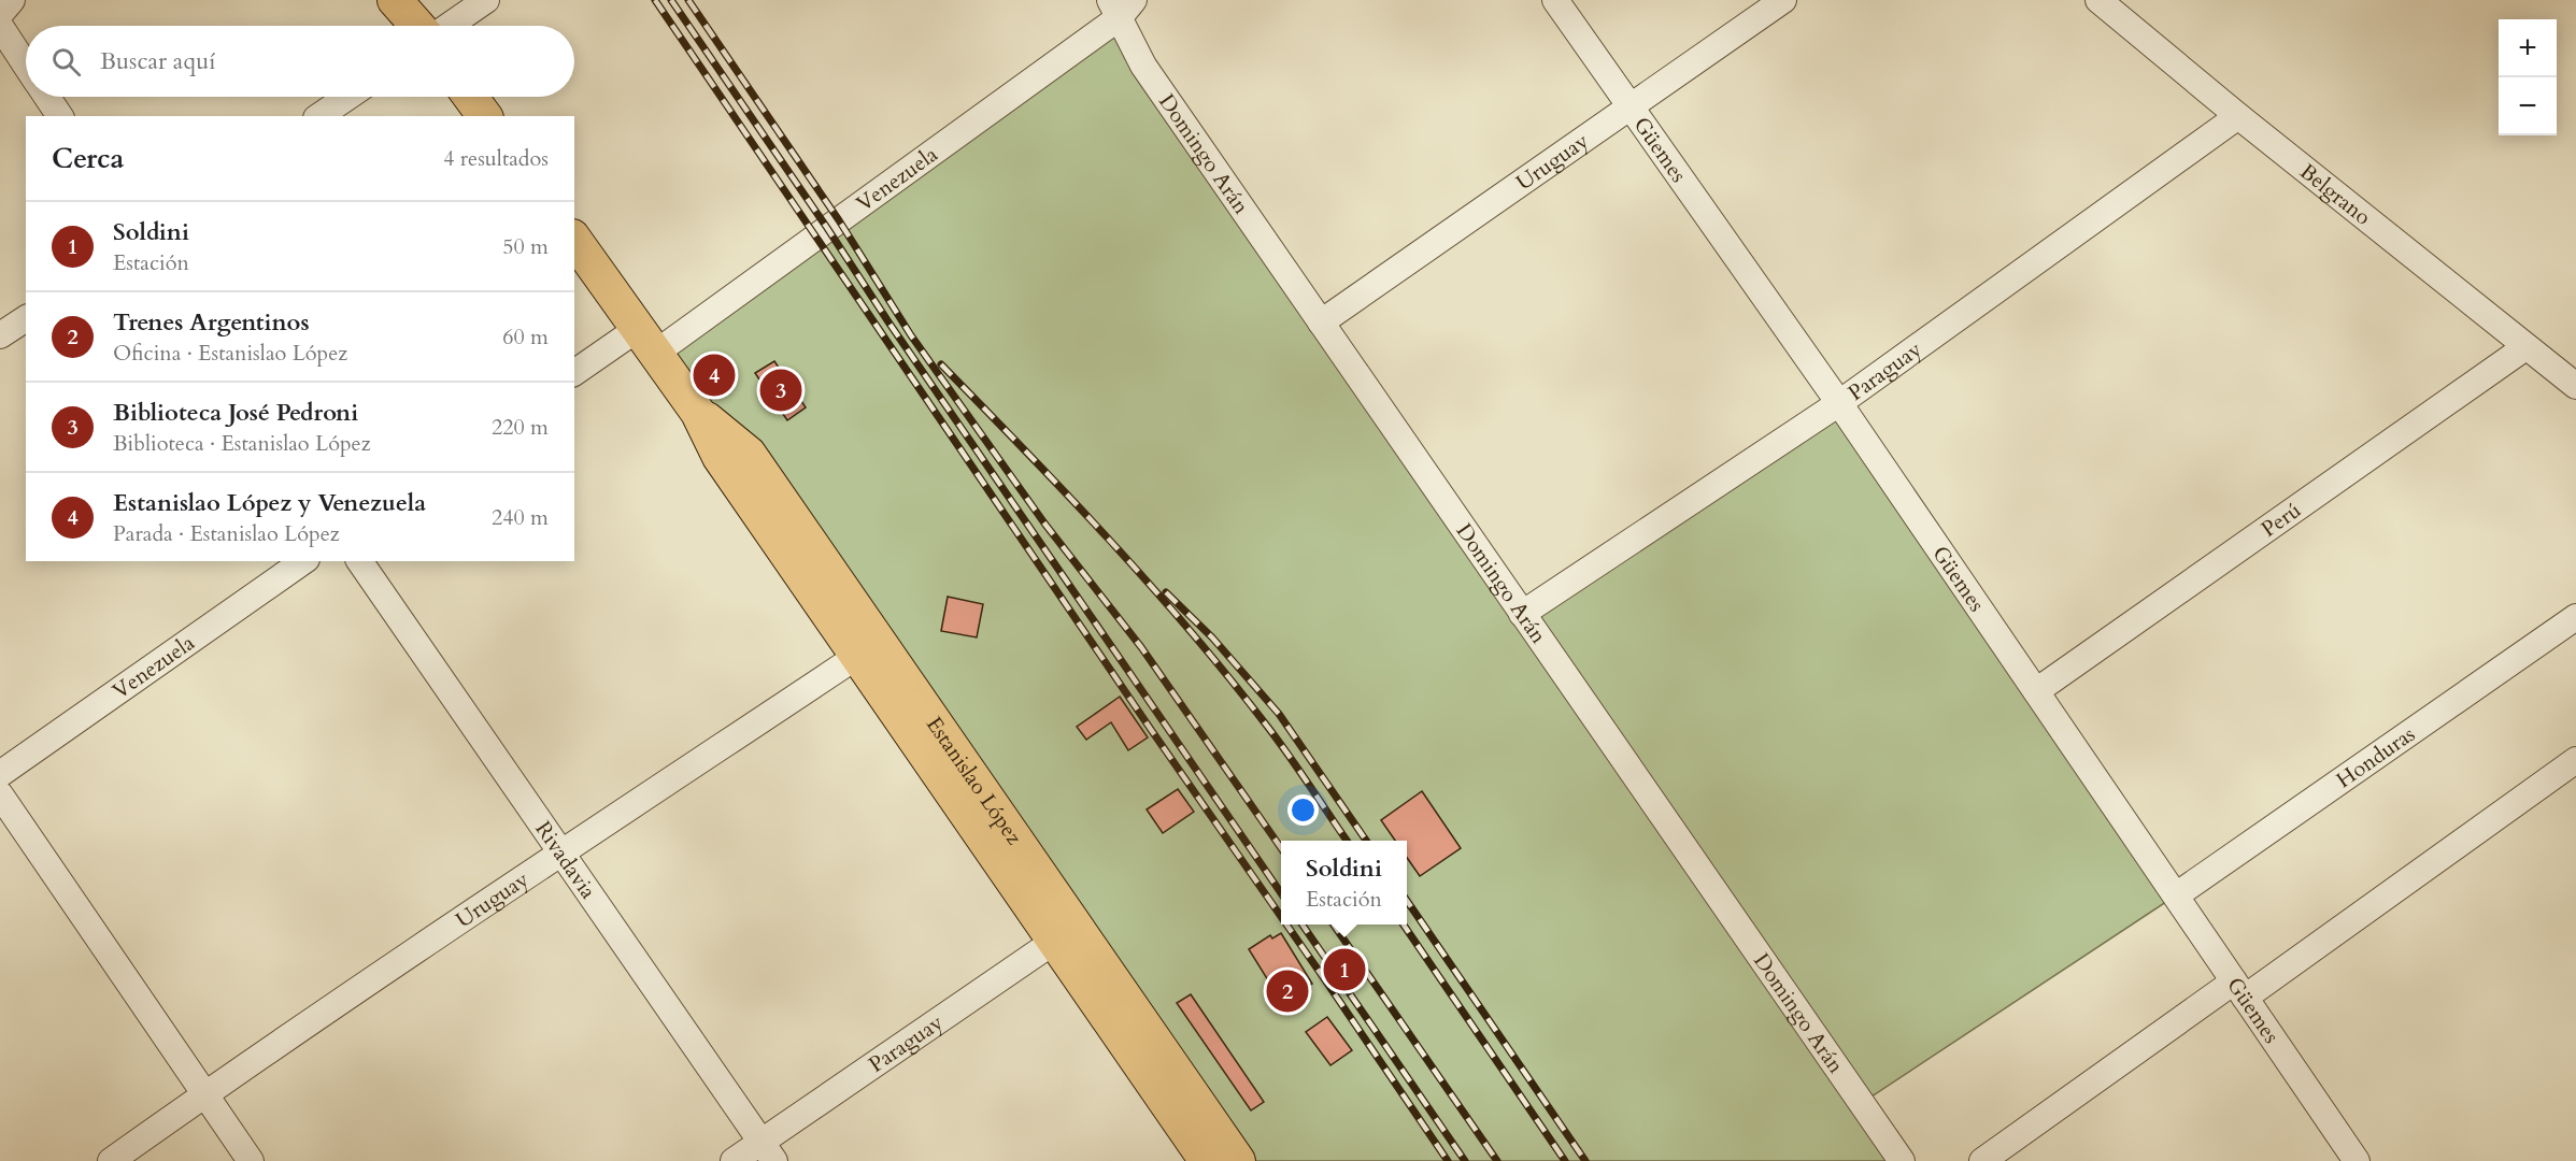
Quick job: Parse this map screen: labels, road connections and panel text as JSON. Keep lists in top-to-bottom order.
{
  "streets": {
    "main road": ["Estanislao López"],
    "street": [
      "Güemes",
      "Domingo Arán",
      "Uruguay",
      "Venezuela",
      "Belgrano",
      "Paraguay",
      "Perú",
      "Honduras",
      "Rivadavia"
    ]
  },
  "crossings": [
    ["Güemes", "Uruguay"],
    ["Güemes", "Paraguay"],
    ["Güemes", "Perú"],
    ["Güemes", "Honduras"],
    ["Domingo Arán", "Uruguay"],
    ["Domingo Arán", "Venezuela"],
    ["Domingo Arán", "Paraguay"],
    ["Uruguay", "Estanislao López"],
    ["Uruguay", "Rivadavia"],
    ["Venezuela", "Estanislao López"],
    ["Belgrano", "Paraguay"],
    ["Belgrano", "Perú"],
    ["Paraguay", "Estanislao López"],
    ["Paraguay", "Rivadavia"]
  ],
  "page": {
    "map_buttons": ["+", "−"],
    "search": "Buscar aquí",
    "heading": ["Cerca", "4 resultados"],
    "list": [
      {
        "mark": "1",
        "name": "Soldini",
        "note": "Estación",
        "value": "50 m"
      },
      {
        "mark": "2",
        "name": "Trenes Argentinos",
        "note": "Oficina · Estanislao López",
        "value": "60 m"
      },
      {
        "mark": "3",
        "name": "Biblioteca José Pedroni",
        "note": "Biblioteca · Estanislao López",
        "value": "220 m"
      },
      {
        "mark": "4",
        "name": "Estanislao López y Venezuela",
        "note": "Parada · Estanislao López",
        "value": "240 m"
      }
    ],
    "pins": [
      "4",
      "3",
      "1",
      "2"
    ],
    "popup": ["Soldini", "Estación"]
  }
}
